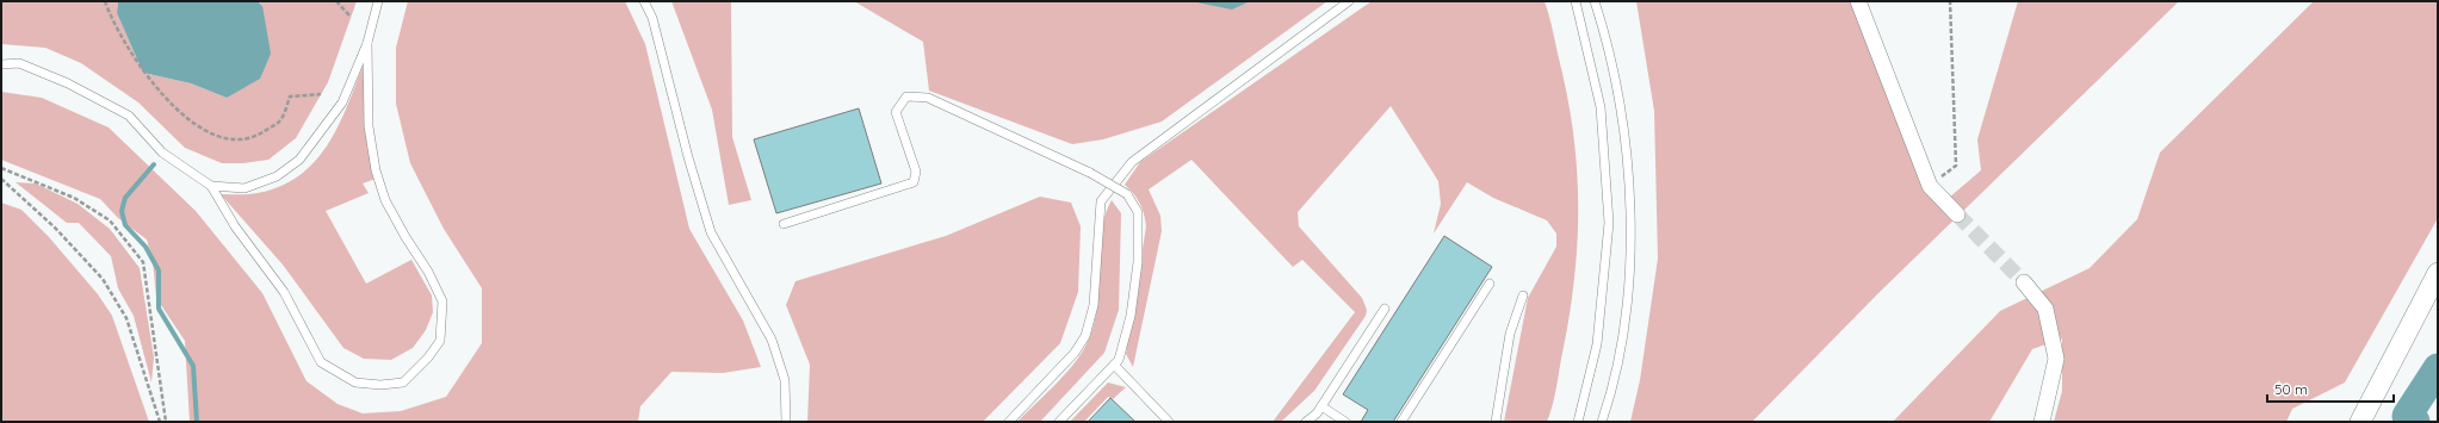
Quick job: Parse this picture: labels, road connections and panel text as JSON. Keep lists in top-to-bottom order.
{
  "scale_bar": "50 m"
}
